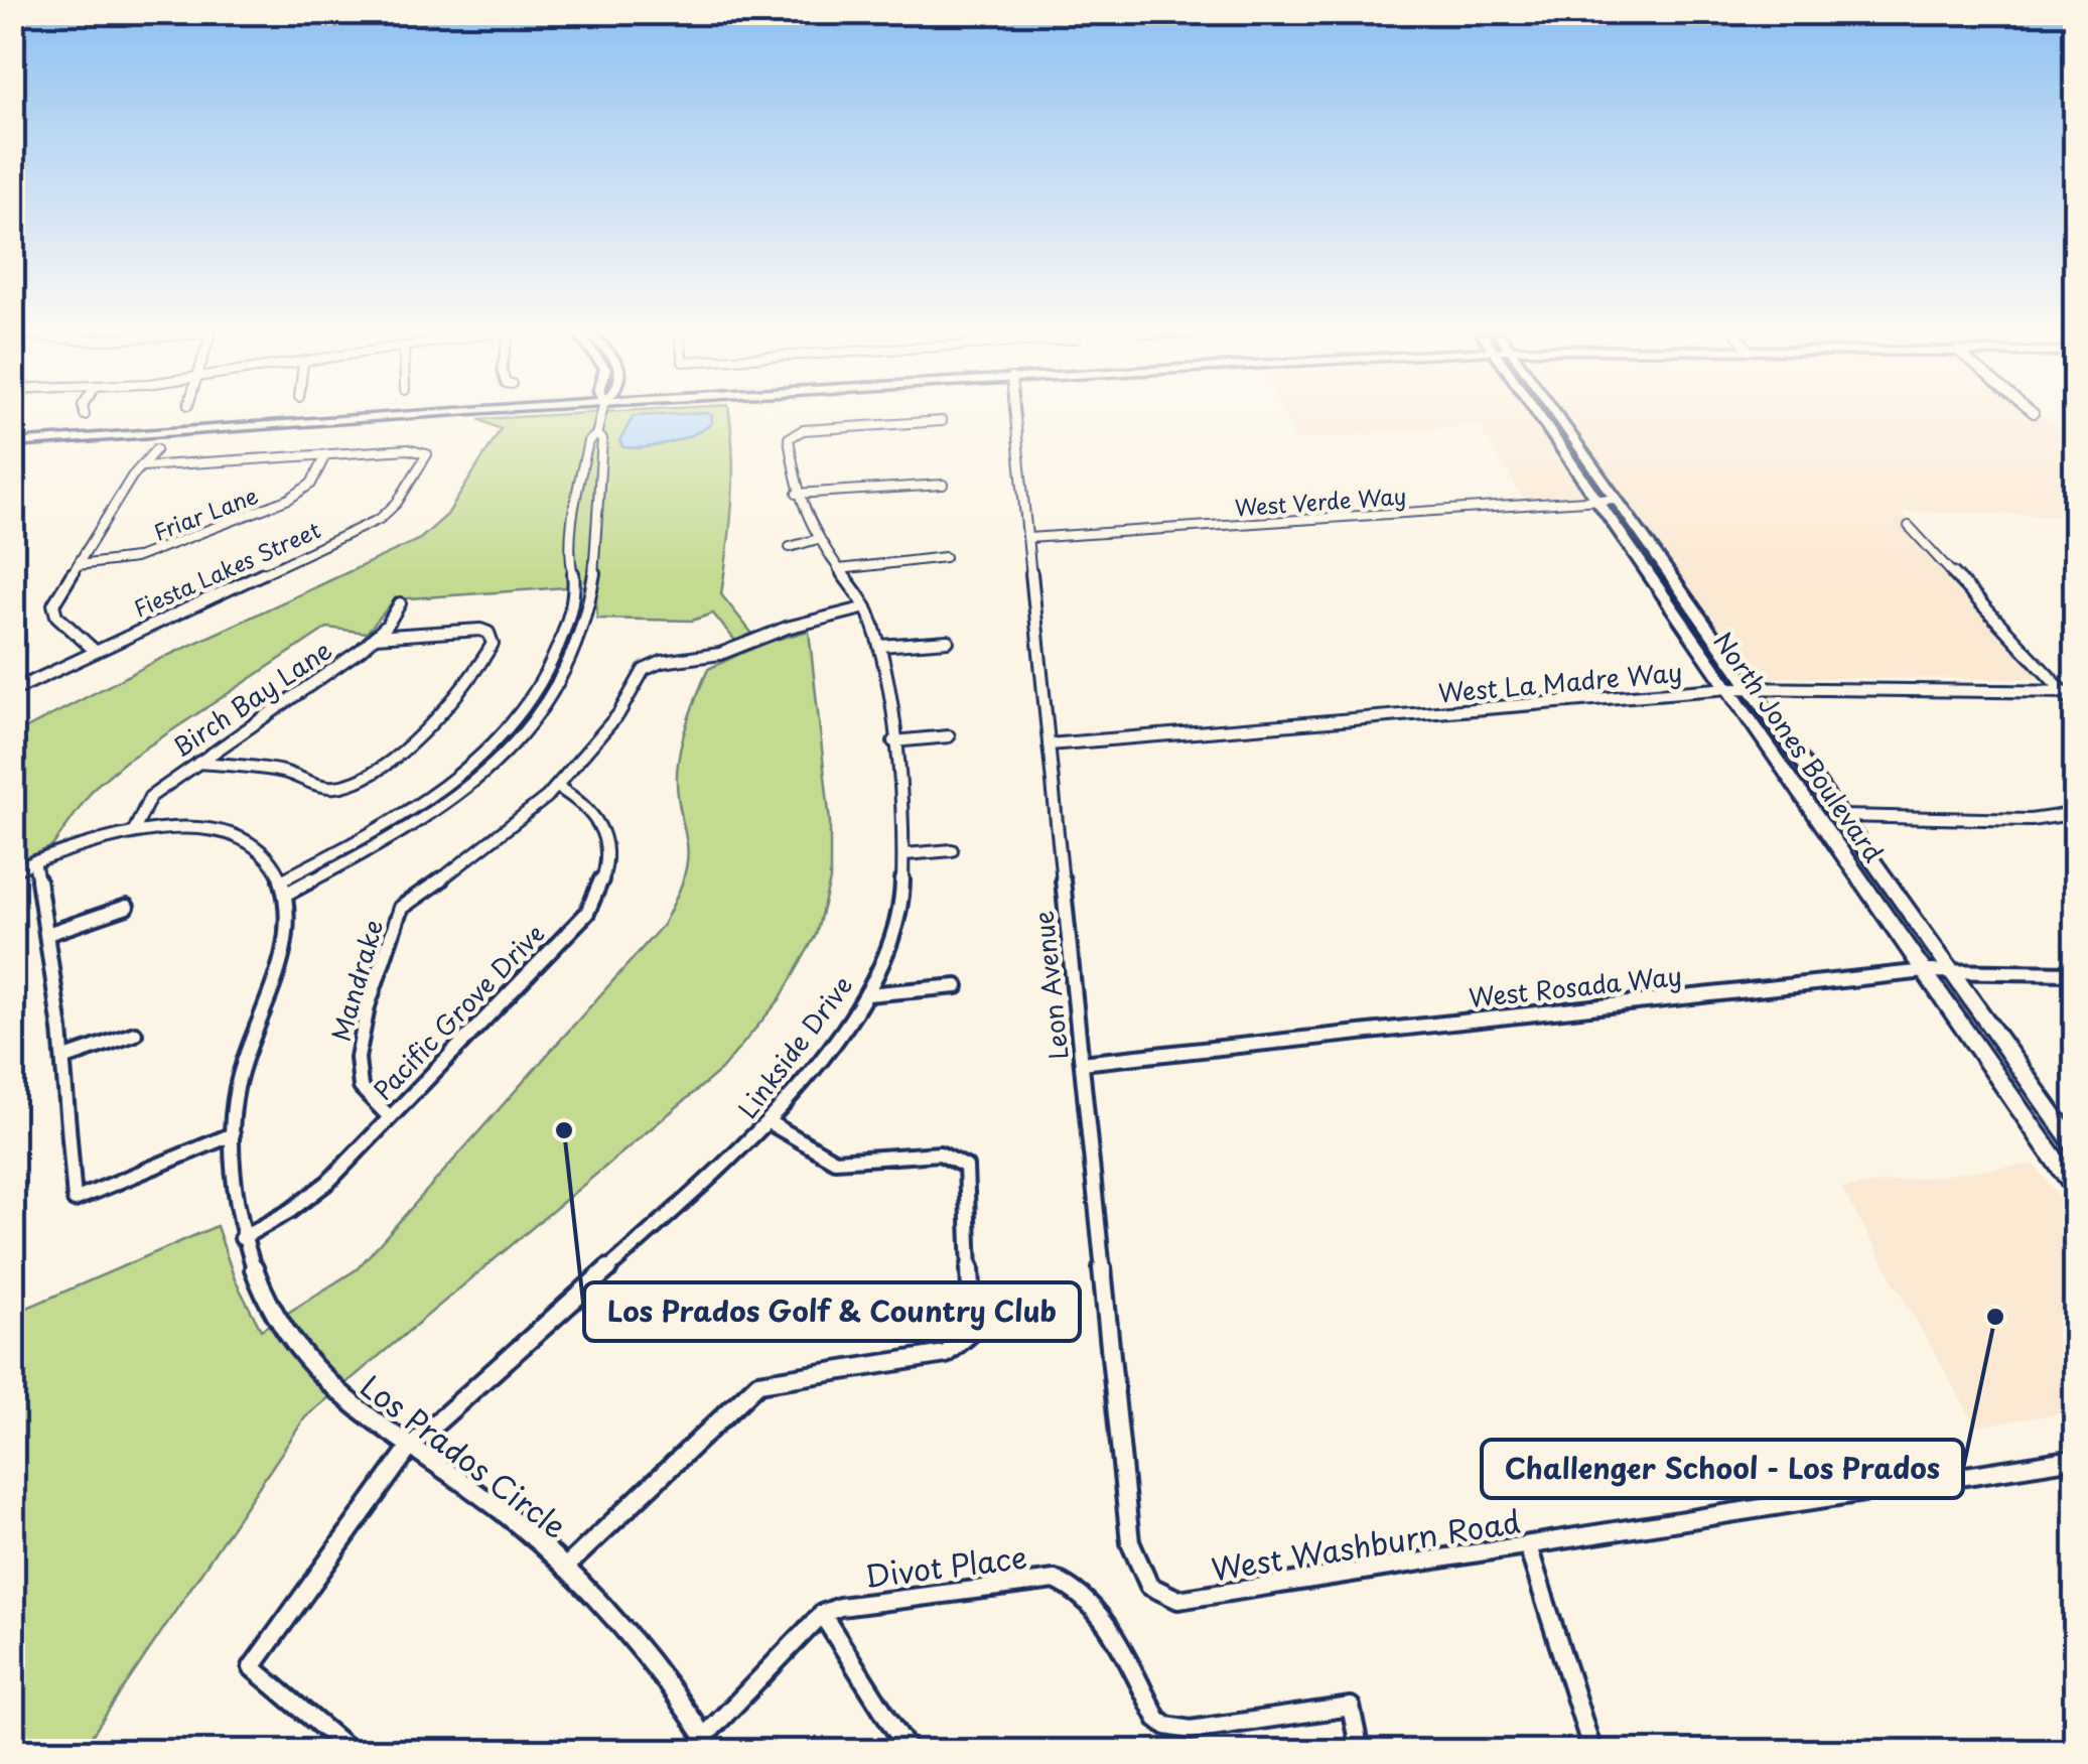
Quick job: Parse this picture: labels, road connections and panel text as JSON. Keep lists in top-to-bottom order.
{
  "streets": {
    "main road": ["North Jones Boulevard"],
    "street": [
      "West Verde Way",
      "Friar Lane",
      "Fiesta Lakes Street",
      "West La Madre Way",
      "Birch Bay Lane",
      "Mandrake",
      "Leon Avenue",
      "West Rosada Way",
      "Pacific Grove Drive",
      "Linkside Drive",
      "Los Prados Circle",
      "West Washburn Road",
      "Divot Place"
    ]
  },
  "crossings": [
    ["West Verde Way", "North Jones Boulevard"],
    ["West Verde Way", "Leon Avenue"],
    ["Friar Lane", "Fiesta Lakes Street"],
    ["West La Madre Way", "North Jones Boulevard"],
    ["West La Madre Way", "Leon Avenue"],
    ["North Jones Boulevard", "West Rosada Way"],
    ["Mandrake", "Pacific Grove Drive"],
    ["Leon Avenue", "West Rosada Way"],
    ["Leon Avenue", "West Washburn Road"],
    ["Pacific Grove Drive", "Los Prados Circle"],
    ["Linkside Drive", "Los Prados Circle"]
  ],
  "places": ["Los Prados Golf & Country Club", "Challenger School - Los Prados"]
}
